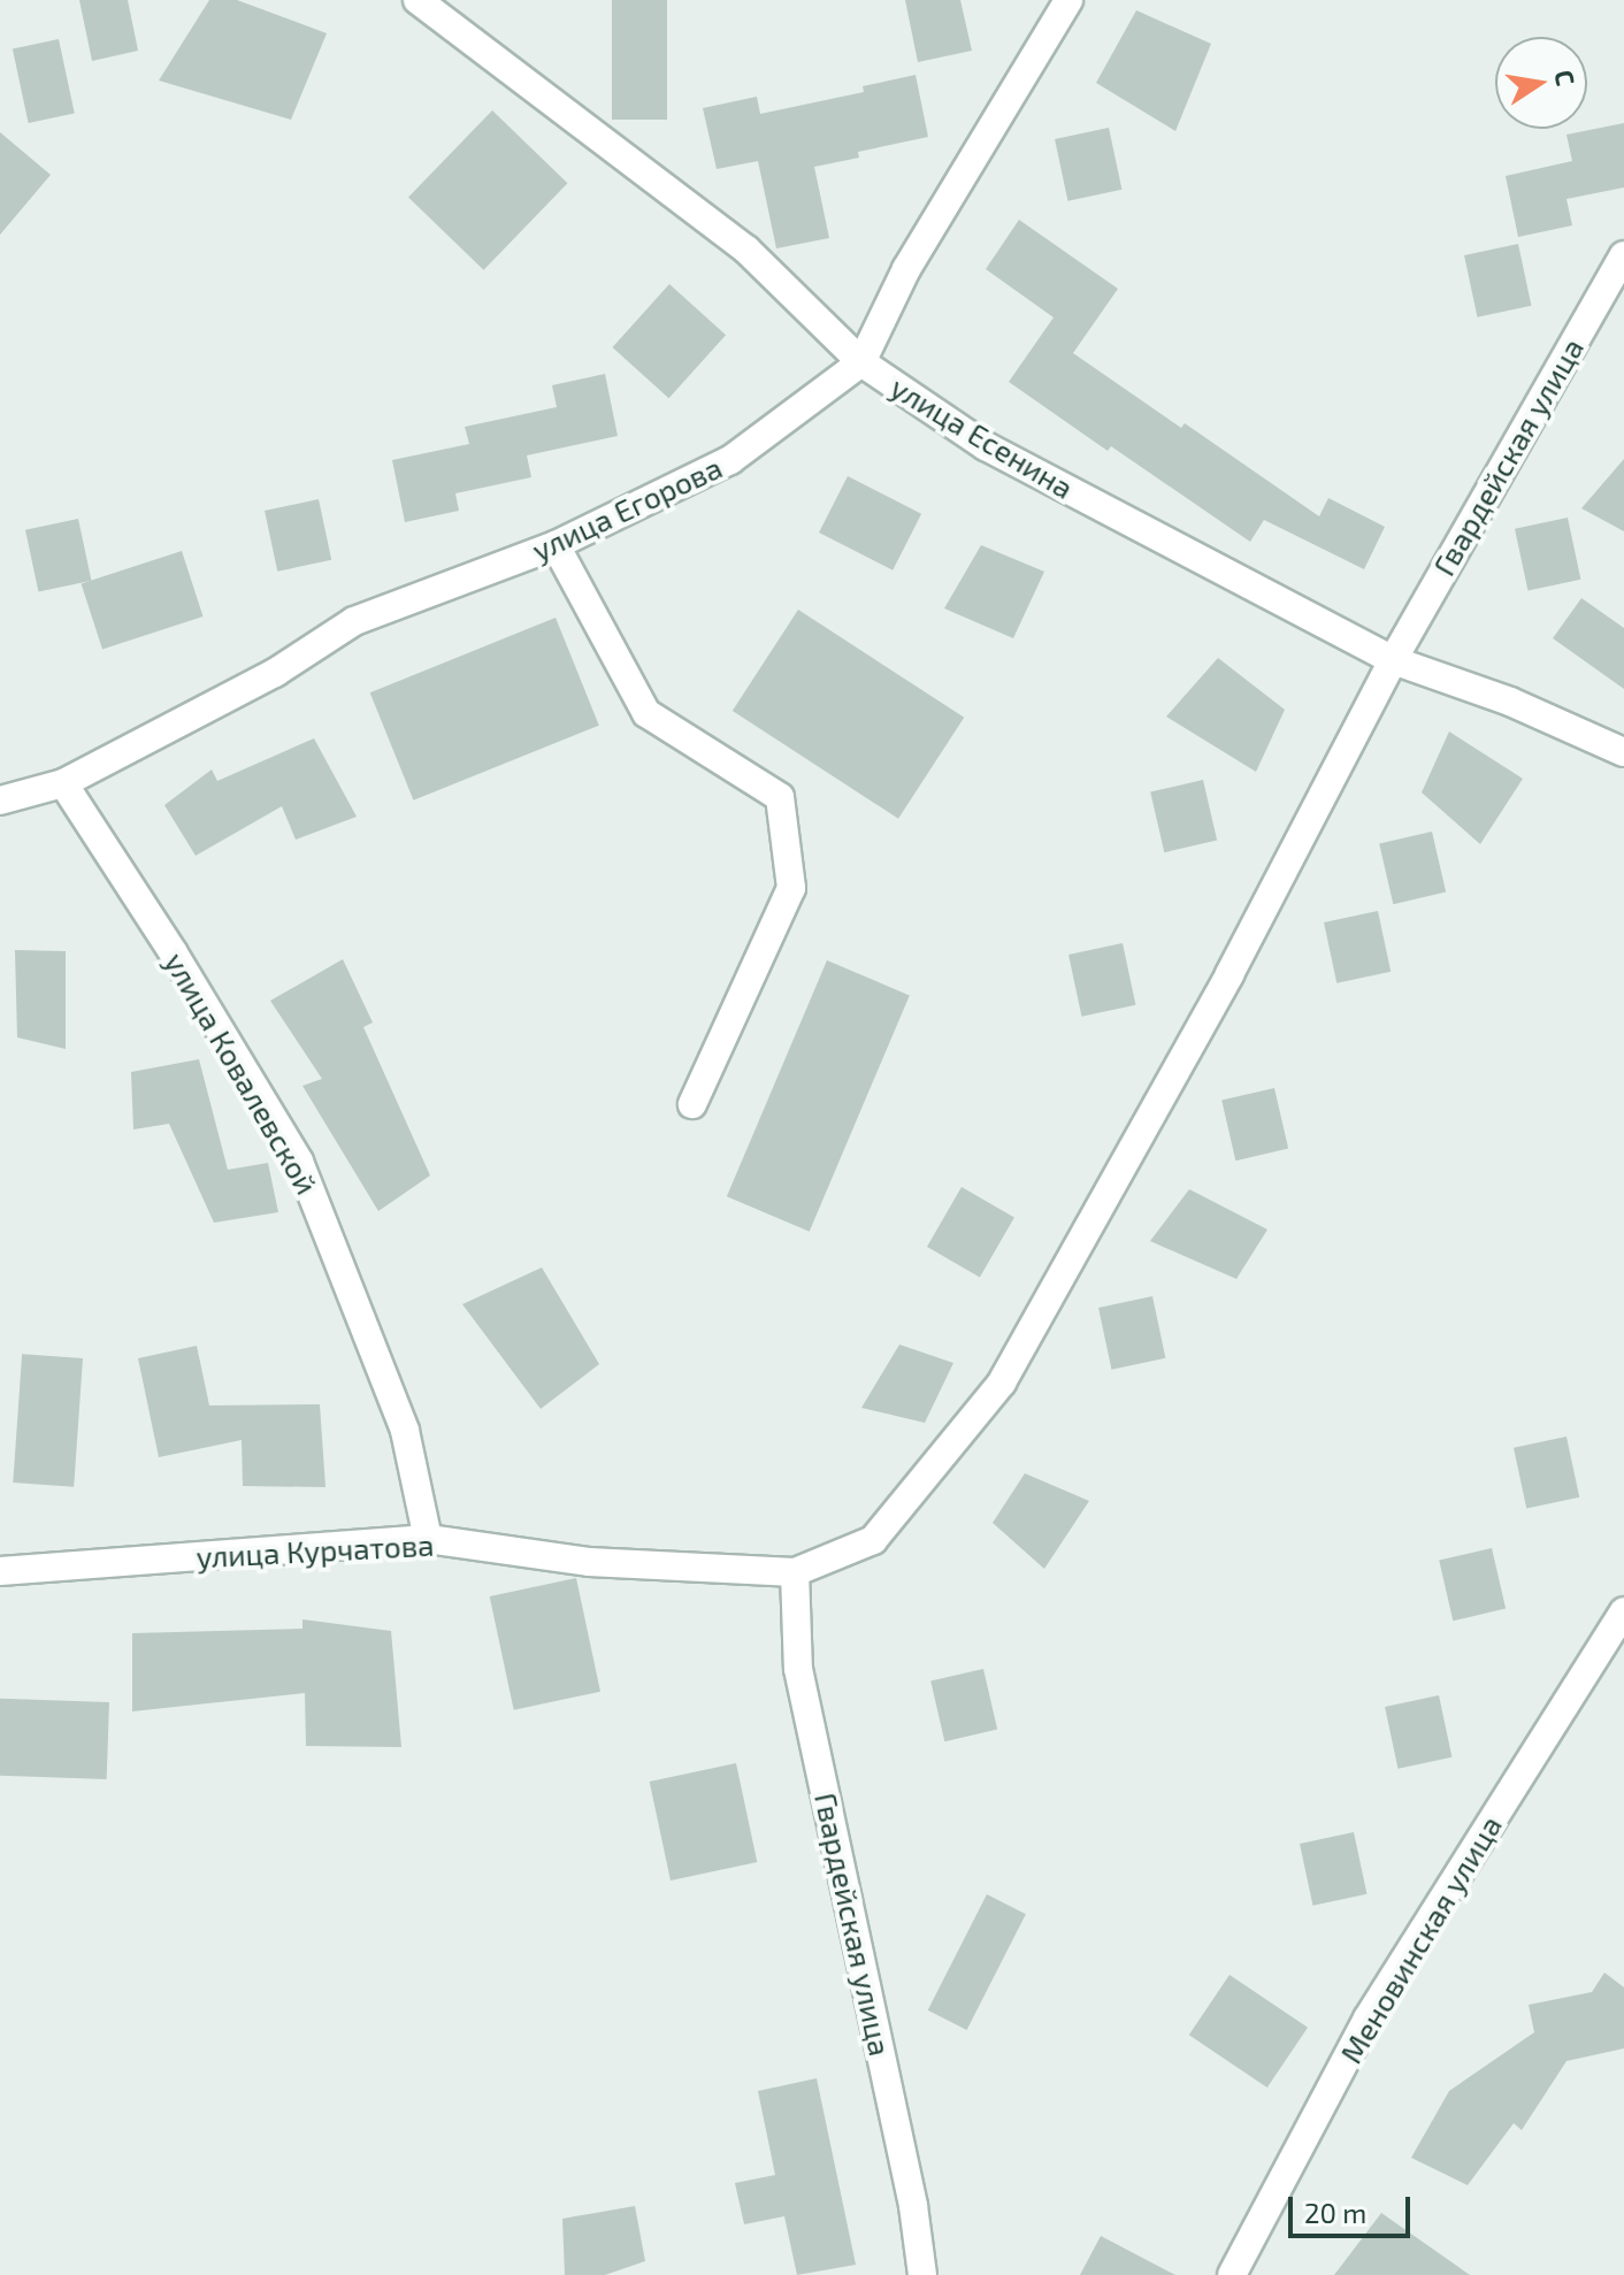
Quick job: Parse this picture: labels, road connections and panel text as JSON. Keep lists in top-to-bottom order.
{
  "streets": {
    "street": [
      "улица Есенина",
      "Гвардейская улица",
      "улица Егорова",
      "улица Ковалевской",
      "улица Курчатова",
      "Меновинская улица"
    ]
  },
  "crossings": [
    ["улица Есенина", "Гвардейская улица"],
    ["улица Есенина", "улица Егорова"],
    ["Гвардейская улица", "улица Курчатова"],
    ["улица Егорова", "улица Ковалевской"],
    ["улица Ковалевской", "улица Курчатова"]
  ],
  "scale_bar": "20 m",
  "north": "right"
}
